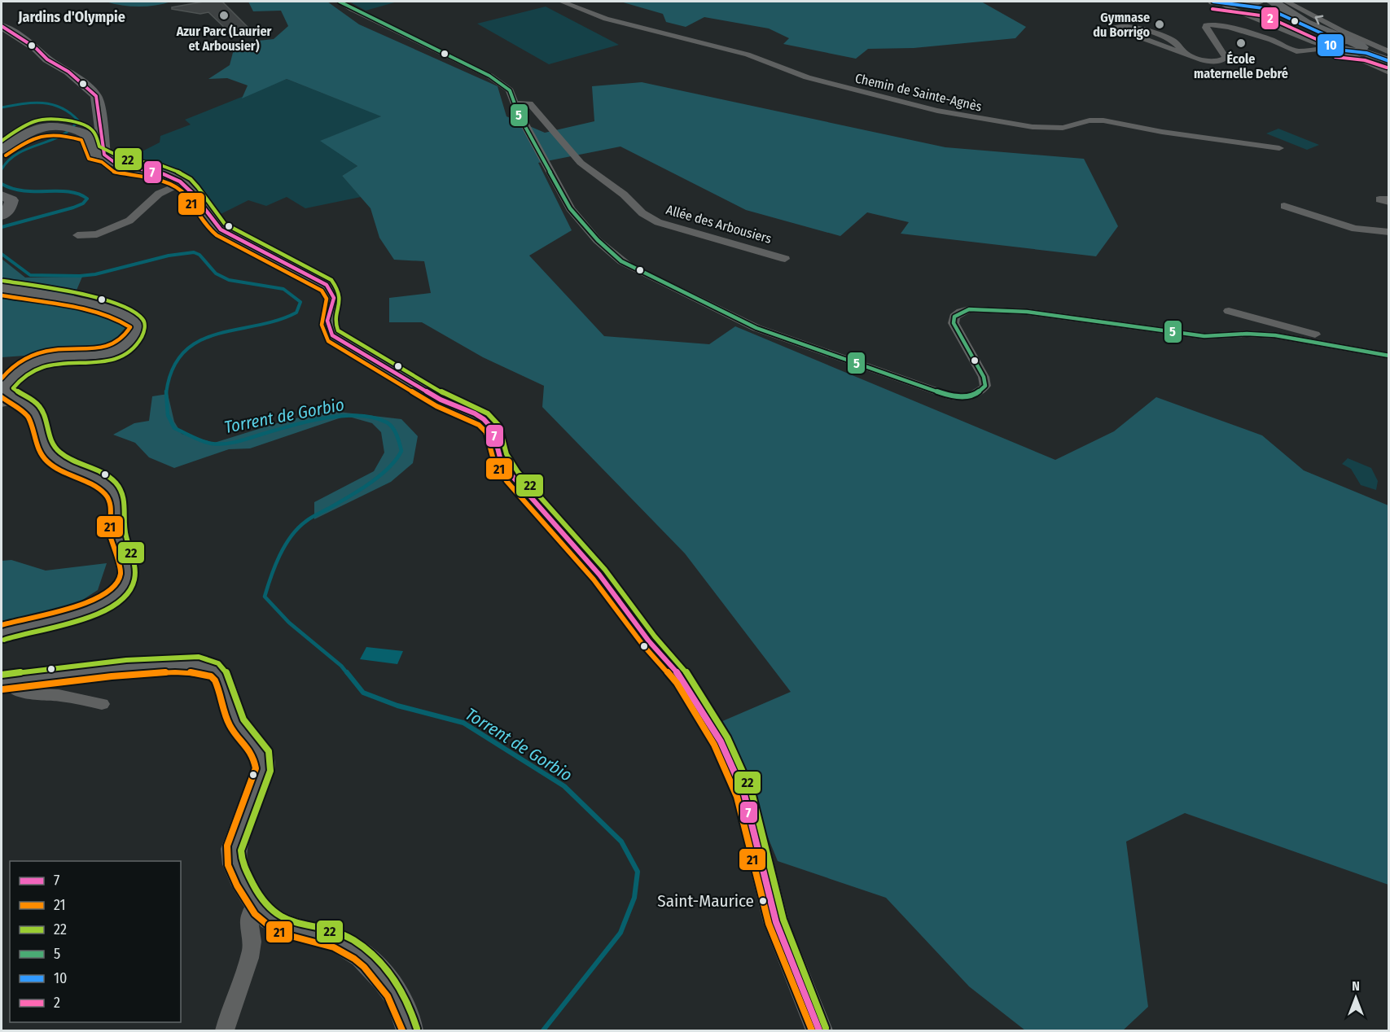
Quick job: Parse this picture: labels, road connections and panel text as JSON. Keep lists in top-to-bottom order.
{
  "streets": {
    "street": ["Chemin de Sainte-Agnès", "Allée des Arbousiers"]
  },
  "districts": ["Jardins d'Olympie"],
  "water": ["Torrent de Gorbio"],
  "places": [
    "Azur Parc (Laurier et Arbousier)",
    "Gymnase du Borrigo",
    "École maternelle Debré",
    "Saint-Maurice"
  ],
  "lines": [
    "transit line 5",
    "transit line 10",
    "transit line 2",
    "transit line 7",
    "transit line 22",
    "transit line 21"
  ],
  "legend": [
    "7",
    "21",
    "22",
    "5",
    "10",
    "2"
  ],
  "north": "top"
}
